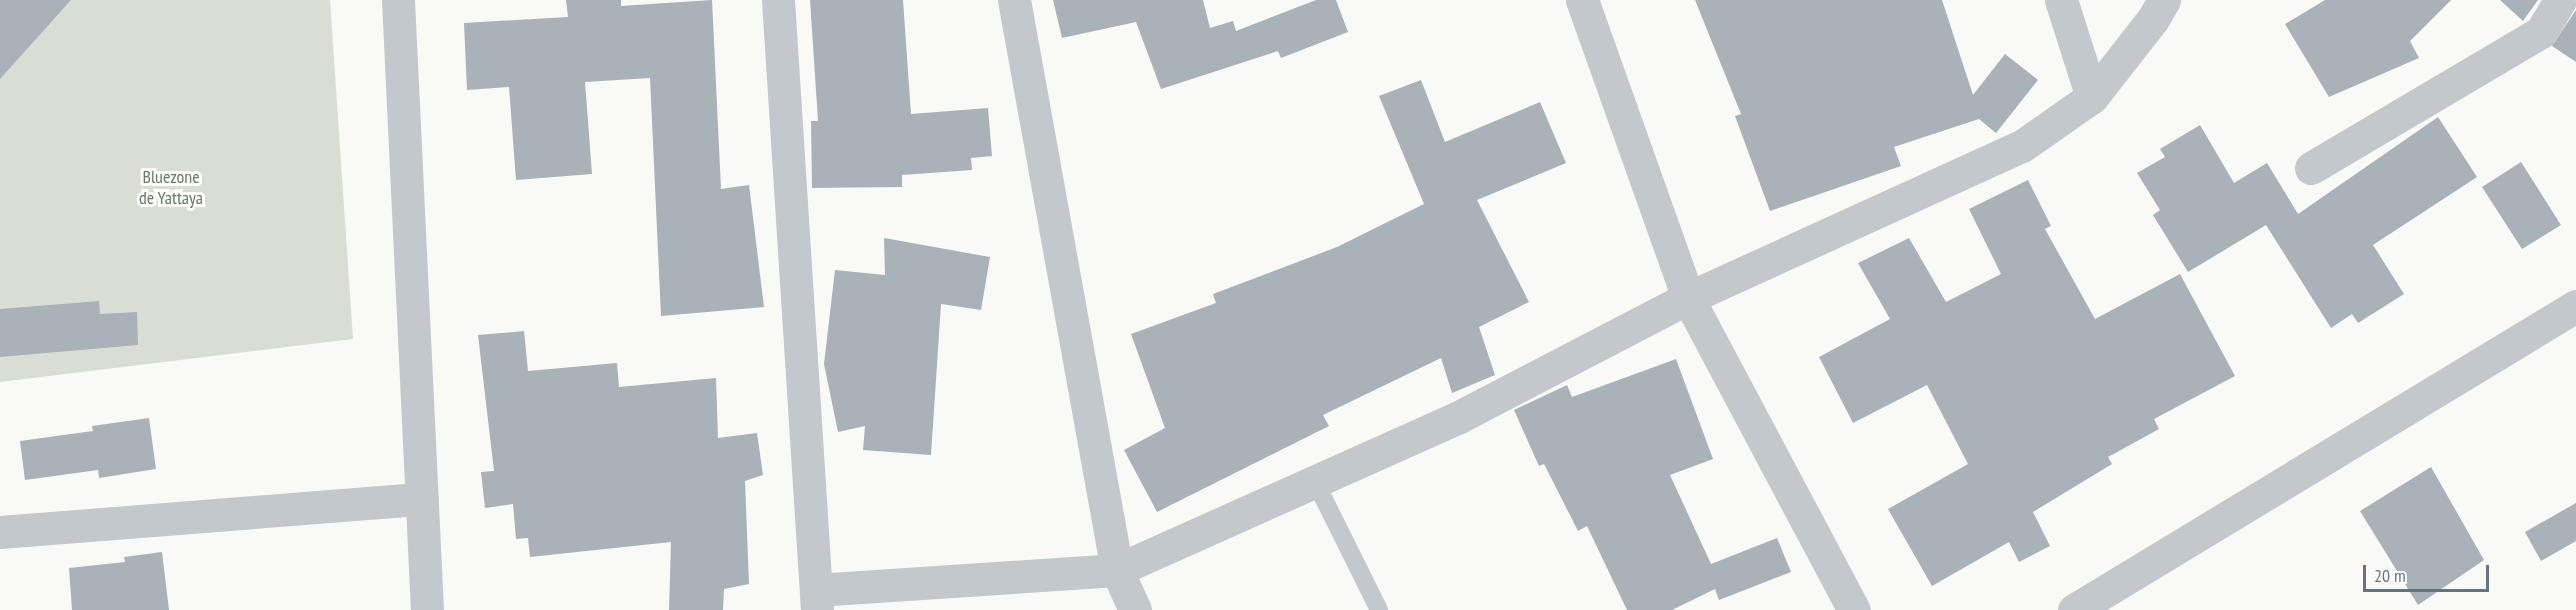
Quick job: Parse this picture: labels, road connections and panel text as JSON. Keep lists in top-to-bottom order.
{
  "parks": ["Bluezone de Yattaya"],
  "scale_bar": "20 m"
}
